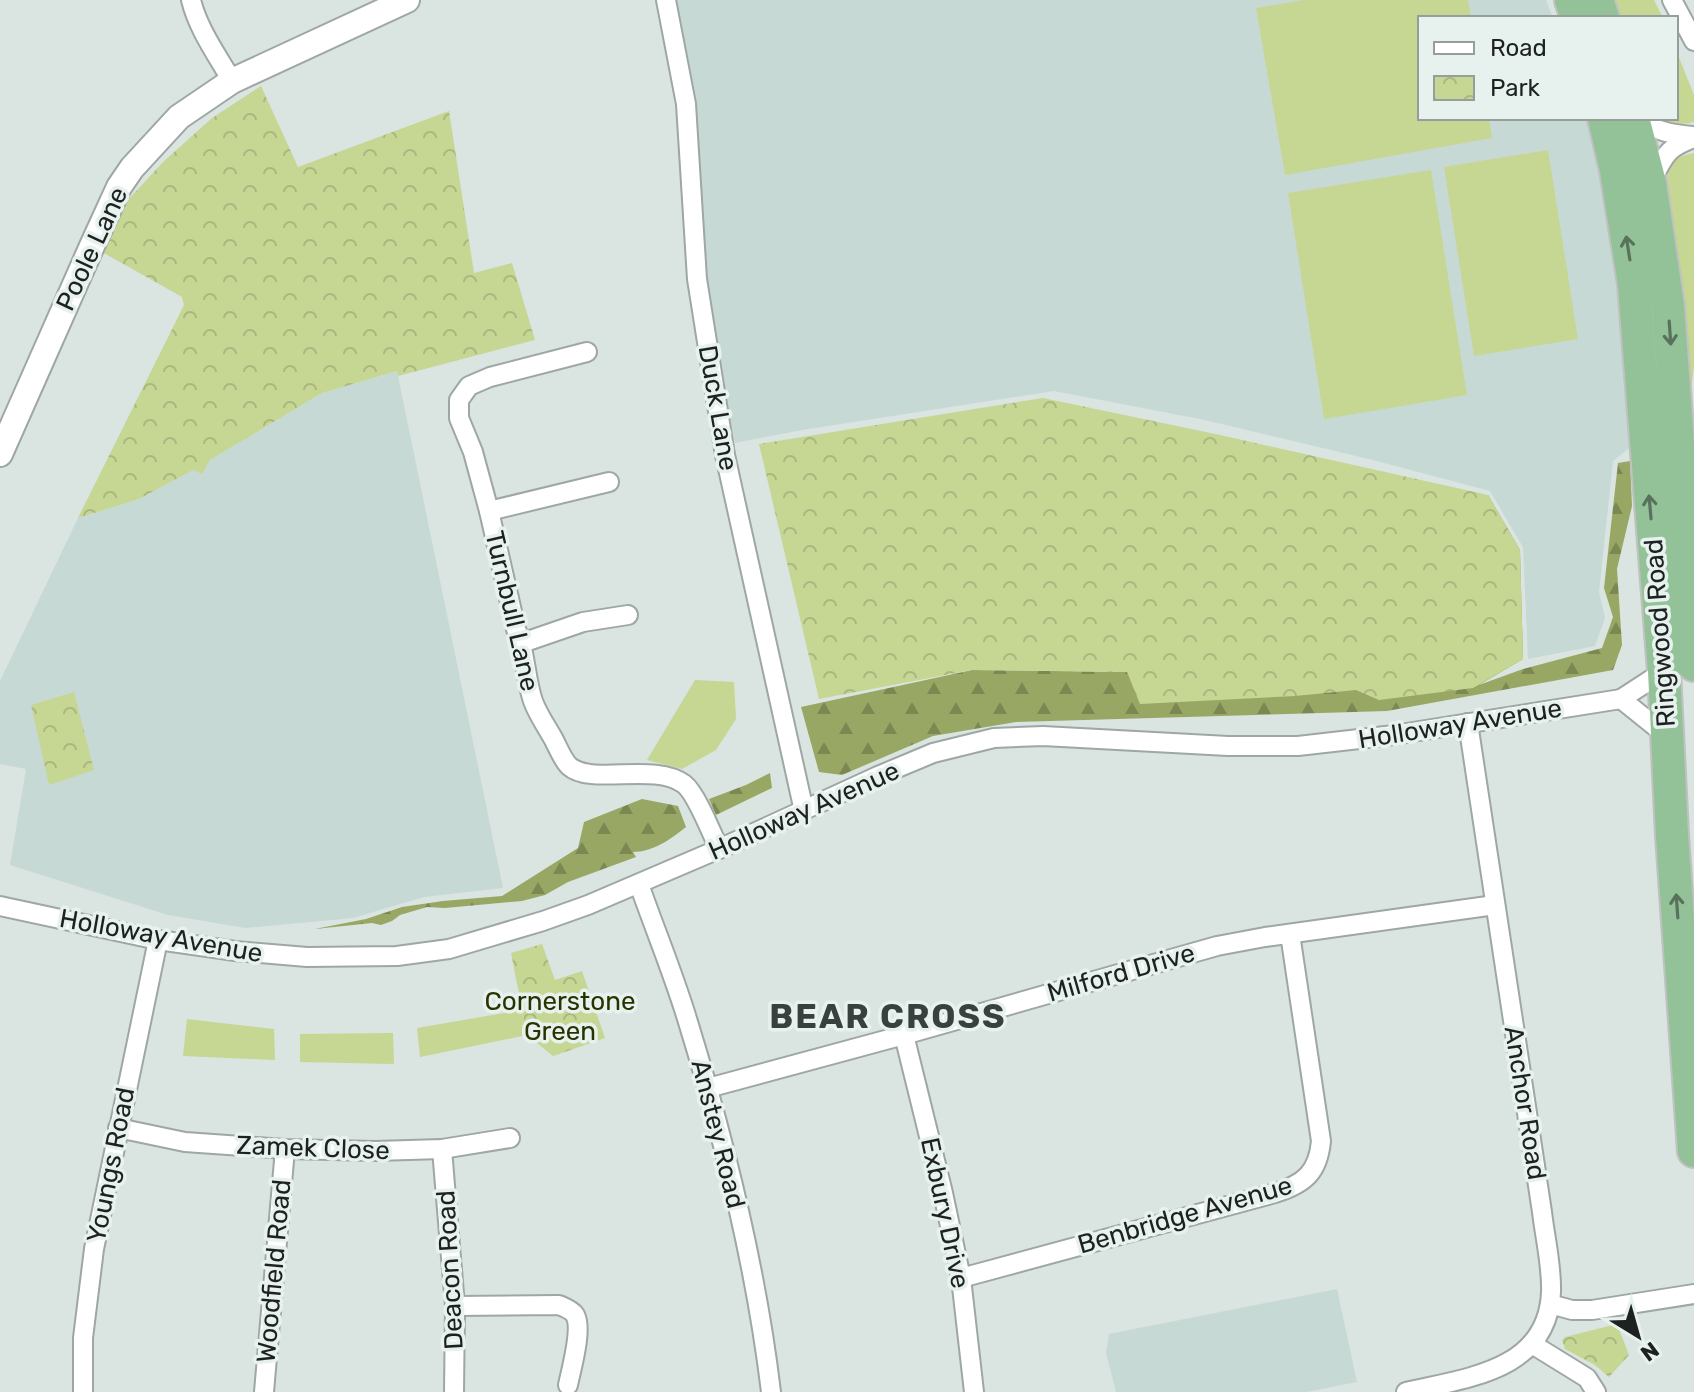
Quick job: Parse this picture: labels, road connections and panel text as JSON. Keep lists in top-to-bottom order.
{
  "streets": {
    "highway": ["Ringwood Road"],
    "street": [
      "Poole Lane",
      "Duck Lane",
      "Turnbull Lane",
      "Holloway Avenue",
      "Milford Drive",
      "Anchor Road",
      "Anstey Road",
      "Zamek Close",
      "Youngs Road",
      "Exbury Drive",
      "Benbridge Avenue",
      "Deacon Road",
      "Woodfield Road"
    ]
  },
  "crossings": [
    ["Duck Lane", "Holloway Avenue"],
    ["Turnbull Lane", "Holloway Avenue"],
    ["Ringwood Road", "Holloway Avenue"],
    ["Holloway Avenue", "Anchor Road"],
    ["Holloway Avenue", "Anstey Road"],
    ["Holloway Avenue", "Youngs Road"],
    ["Milford Drive", "Anchor Road"],
    ["Milford Drive", "Anstey Road"],
    ["Milford Drive", "Exbury Drive"],
    ["Milford Drive", "Benbridge Avenue"],
    ["Zamek Close", "Youngs Road"],
    ["Zamek Close", "Deacon Road"],
    ["Zamek Close", "Woodfield Road"],
    ["Exbury Drive", "Benbridge Avenue"]
  ],
  "districts": ["BEAR CROSS"],
  "parks": ["Cornerstone Green"],
  "legend": ["Road", "Park"],
  "north": "bottom right"
}
